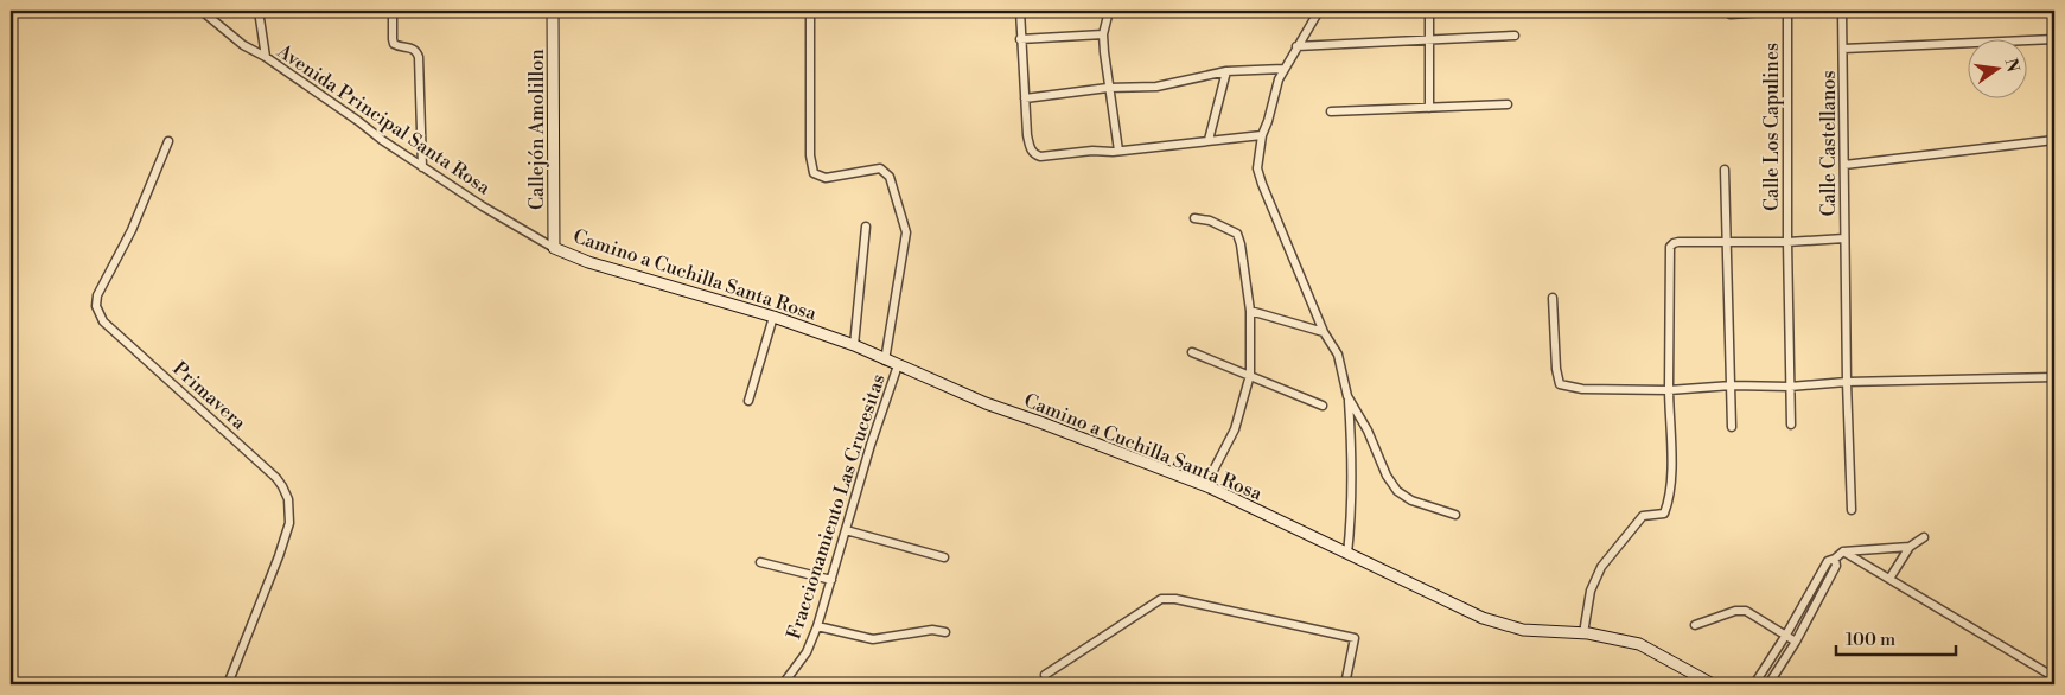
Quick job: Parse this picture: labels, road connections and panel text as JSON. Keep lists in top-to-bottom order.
{
  "streets": {
    "street": [
      "Avenida Principal Santa Rosa",
      "Calle Los Capulines",
      "Callejón Amolillon",
      "Calle Castellanos",
      "Camino a Cuchilla Santa Rosa",
      "Primavera",
      "Fraccionamiento Las Crucesitas"
    ]
  },
  "crossings": [
    ["Avenida Principal Santa Rosa", "Callejón Amolillon"],
    ["Avenida Principal Santa Rosa", "Camino a Cuchilla Santa Rosa"],
    ["Callejón Amolillon", "Camino a Cuchilla Santa Rosa"],
    ["Camino a Cuchilla Santa Rosa", "Fraccionamiento Las Crucesitas"]
  ],
  "scale_bar": "100 m",
  "north": "right"
}
